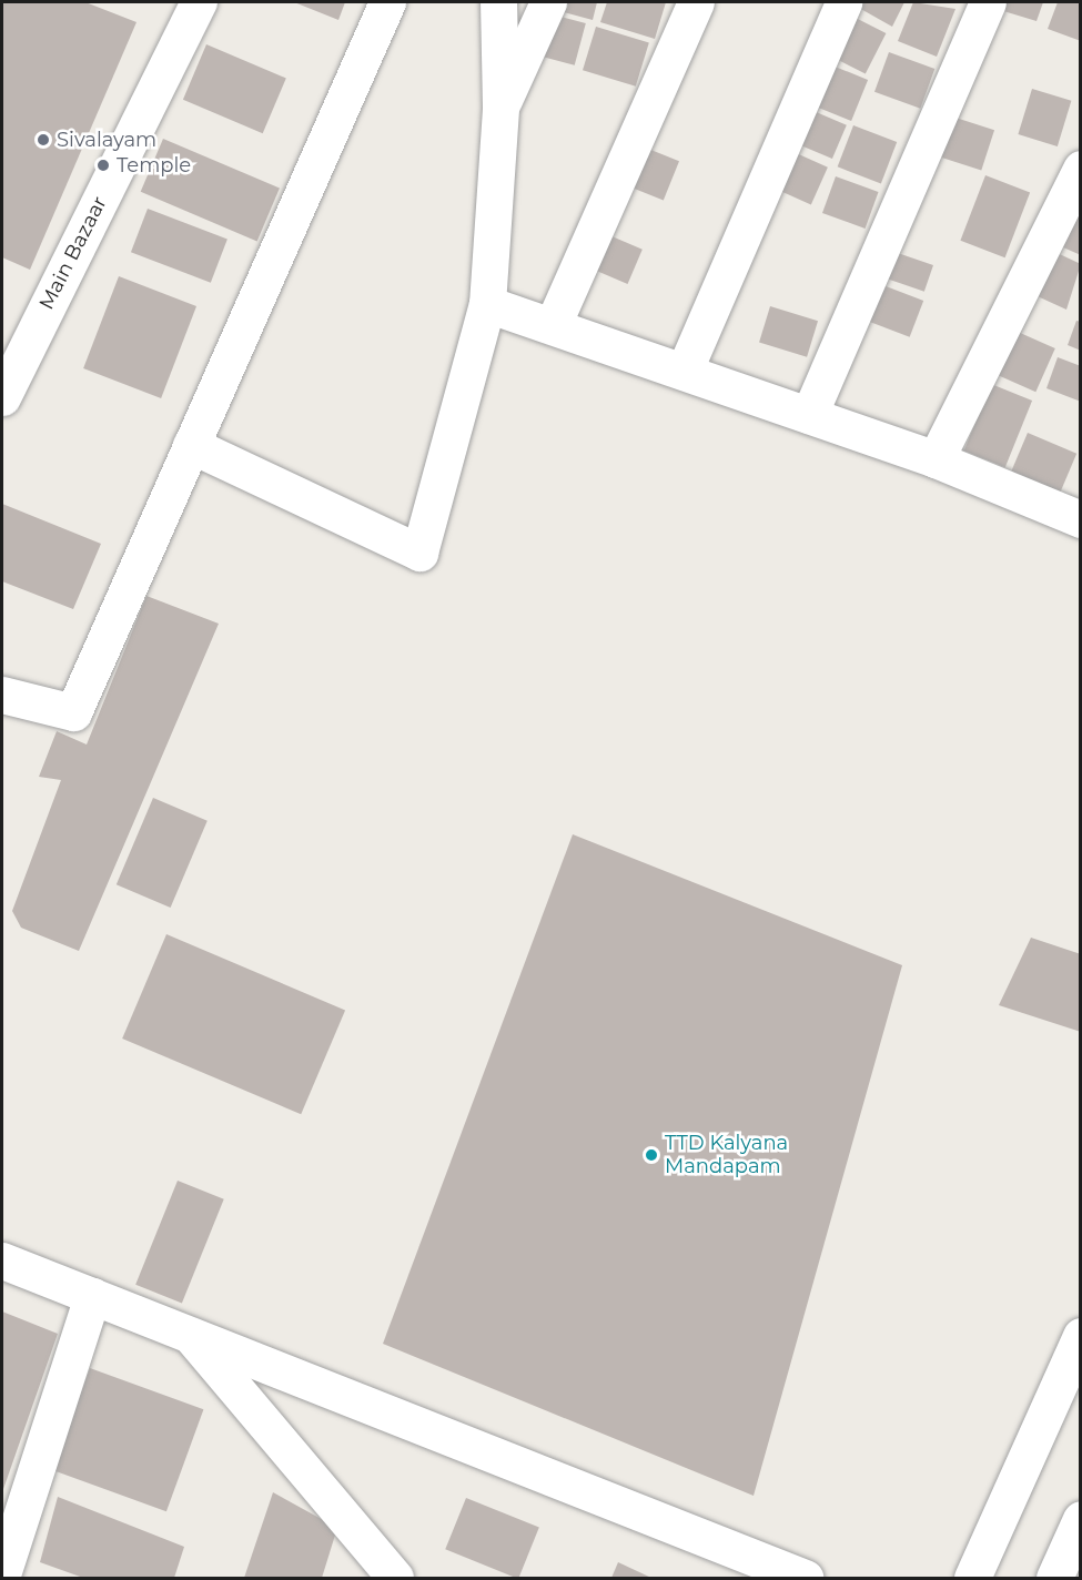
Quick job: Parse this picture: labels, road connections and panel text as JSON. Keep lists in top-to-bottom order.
{
  "streets": {
    "street": ["Main Bazaar"]
  },
  "places": ["Sivalayam", "Temple", "TTD Kalyana Mandapam"]
}
